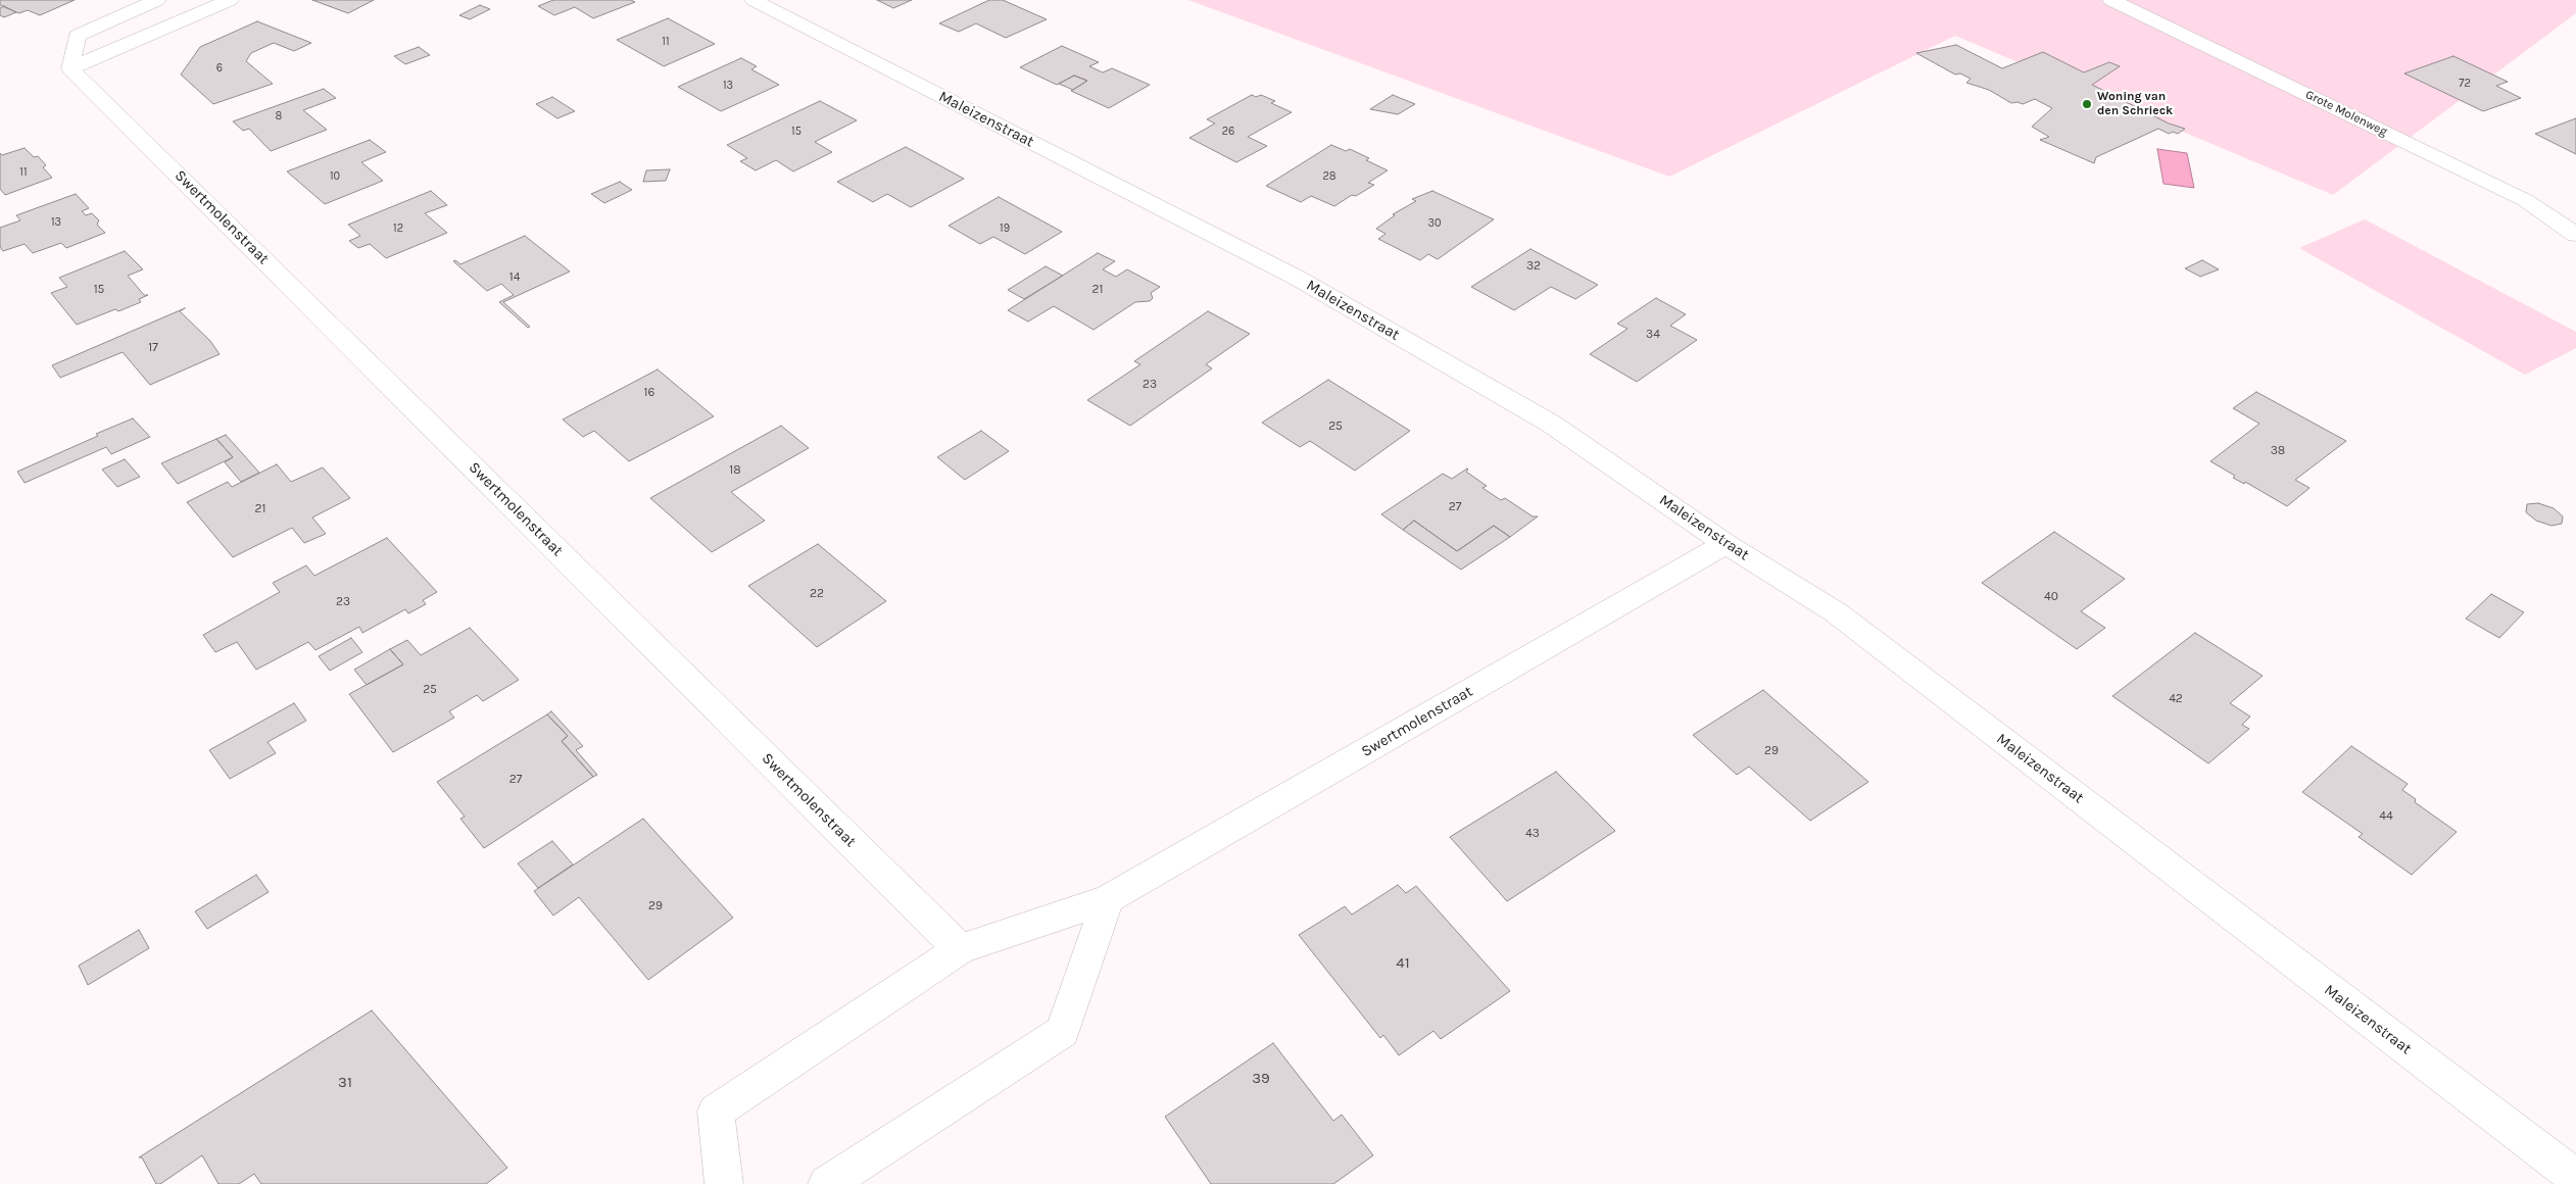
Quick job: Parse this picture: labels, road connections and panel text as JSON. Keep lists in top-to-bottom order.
{
  "streets": {
    "street": ["Grote Molenweg", "Maleizenstraat", "Swertmolenstraat"]
  },
  "crossings": [
    ["Maleizenstraat", "Swertmolenstraat"]
  ],
  "places": ["Woning van den Schrieck"],
  "house_numbers": [
    "11",
    "6",
    "72",
    "13",
    "8",
    "15",
    "26",
    "11",
    "10",
    "28",
    "13",
    "30",
    "12",
    "19",
    "32",
    "14",
    "15",
    "21",
    "34",
    "17",
    "23",
    "16",
    "25",
    "38",
    "18",
    "27",
    "21",
    "22",
    "40",
    "23",
    "25",
    "42",
    "29",
    "27",
    "44",
    "43",
    "29",
    "41",
    "39",
    "31"
  ]
}
